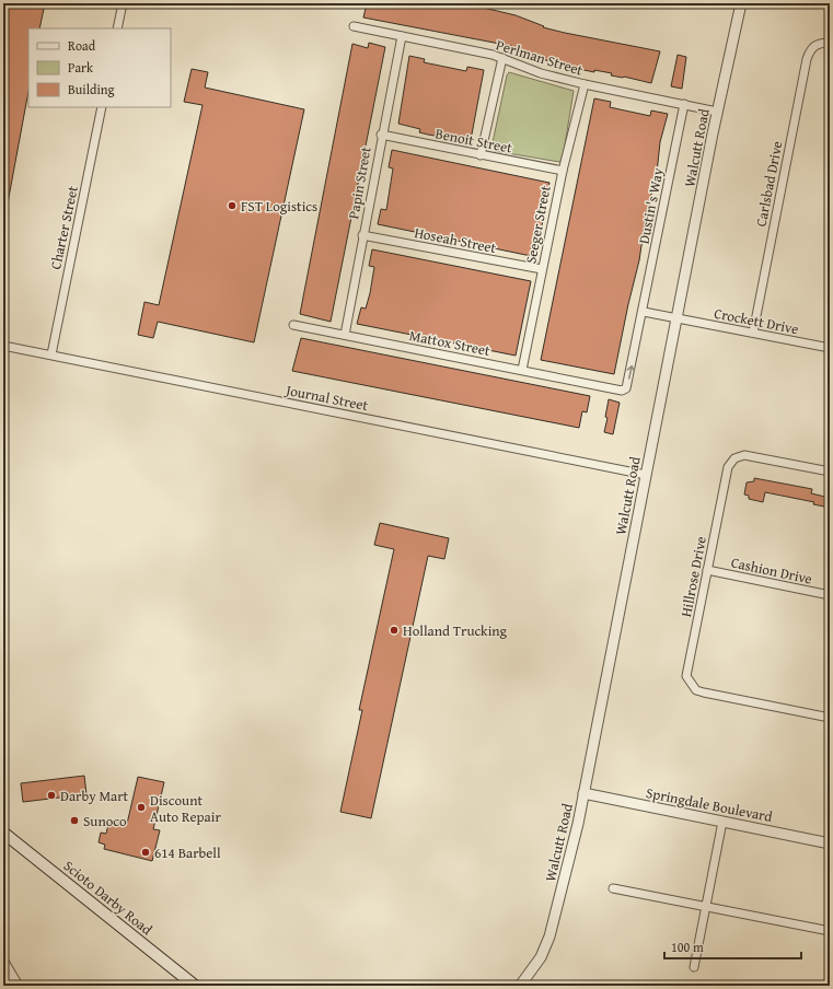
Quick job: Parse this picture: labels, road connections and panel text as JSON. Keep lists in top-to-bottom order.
{
  "streets": {
    "main road": ["Scioto Darby Road"],
    "street": [
      "Perlman Street",
      "Benoit Street",
      "Walcutt Road",
      "Papin Street",
      "Carlsbad Drive",
      "Dustin's Way",
      "Seeger Street",
      "Charter Street",
      "Hoseah Street",
      "Crockett Drive",
      "Mattox Street",
      "Journal Street",
      "Cashion Drive",
      "Hillrose Drive",
      "Springdale Boulevard"
    ]
  },
  "crossings": [
    ["Perlman Street", "Walcutt Road"],
    ["Perlman Street", "Papin Street"],
    ["Perlman Street", "Dustin's Way"],
    ["Perlman Street", "Seeger Street"],
    ["Benoit Street", "Papin Street"],
    ["Benoit Street", "Seeger Street"],
    ["Walcutt Road", "Crockett Drive"],
    ["Walcutt Road", "Journal Street"],
    ["Walcutt Road", "Springdale Boulevard"],
    ["Papin Street", "Hoseah Street"],
    ["Papin Street", "Mattox Street"],
    ["Carlsbad Drive", "Crockett Drive"],
    ["Dustin's Way", "Mattox Street"],
    ["Seeger Street", "Hoseah Street"],
    ["Seeger Street", "Mattox Street"],
    ["Charter Street", "Journal Street"],
    ["Cashion Drive", "Hillrose Drive"]
  ],
  "places": [
    "FST Logistics",
    "Holland Trucking",
    "Darby Mart",
    "Discount Auto Repair",
    "Sunoco",
    "614 Barbell"
  ],
  "legend": ["Road", "Park", "Building"],
  "scale_bar": "100 m"
}
